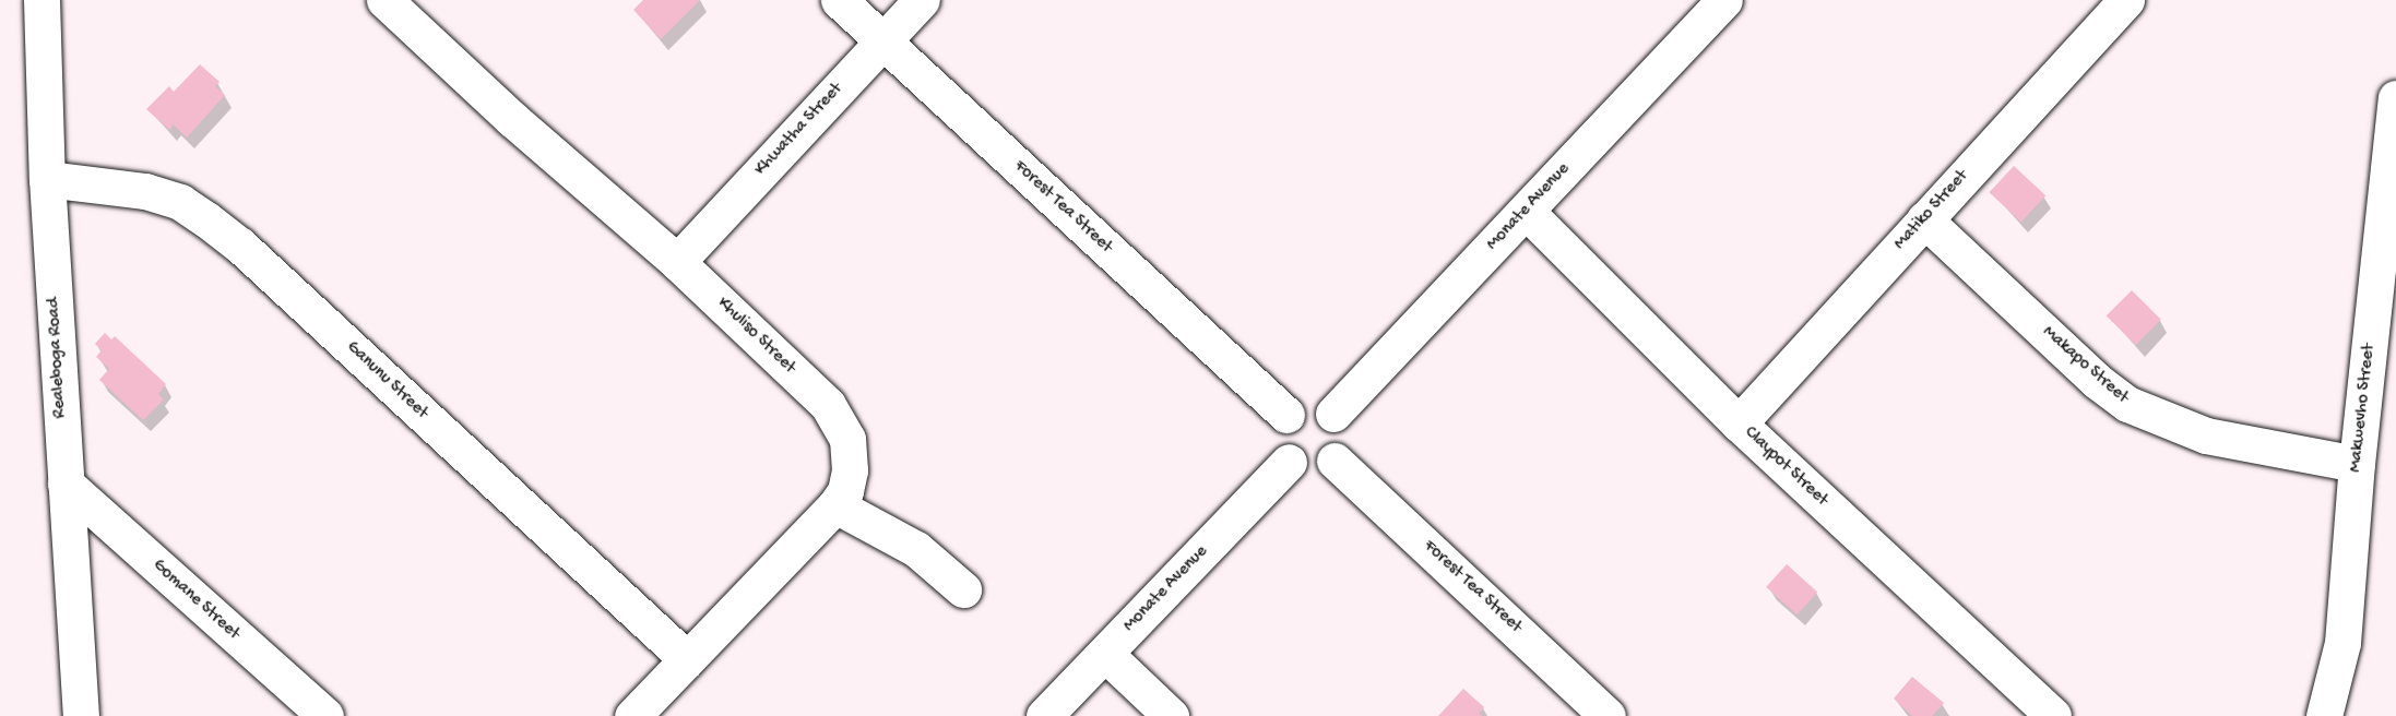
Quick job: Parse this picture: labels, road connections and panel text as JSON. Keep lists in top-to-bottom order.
{
  "streets": {
    "street": [
      "Khwatha Street",
      "Forest Tea Street",
      "Monate Avenue",
      "Matiko Street",
      "Khuliso Street",
      "Realeboga Road",
      "Makapo Street",
      "Ganunu Street",
      "Makwevho Street",
      "Claypot Street",
      "Gomane Street"
    ]
  },
  "crossings": [
    ["Khwatha Street", "Forest Tea Street"],
    ["Khwatha Street", "Khuliso Street"],
    ["Forest Tea Street", "Monate Avenue"],
    ["Monate Avenue", "Claypot Street"],
    ["Matiko Street", "Makapo Street"],
    ["Matiko Street", "Claypot Street"],
    ["Khuliso Street", "Ganunu Street"],
    ["Realeboga Road", "Ganunu Street"],
    ["Realeboga Road", "Gomane Street"],
    ["Makapo Street", "Makwevho Street"]
  ]
}
